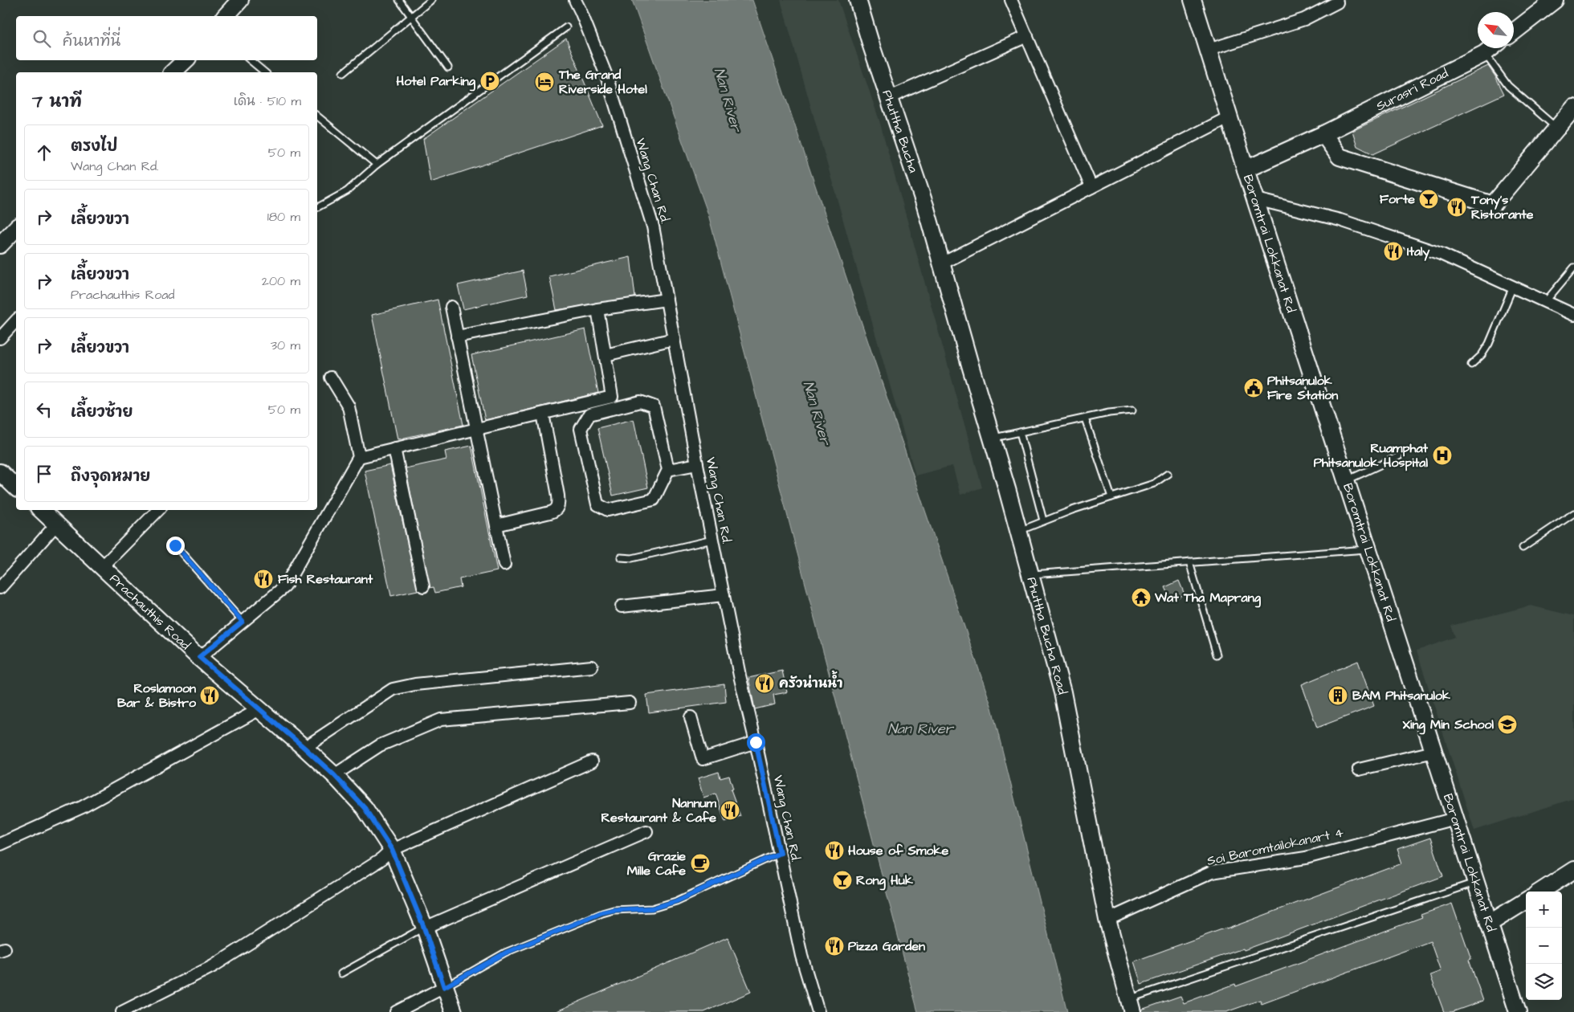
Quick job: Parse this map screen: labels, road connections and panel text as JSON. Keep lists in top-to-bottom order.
{
  "streets": {
    "street": [
      "Surasri Road",
      "Phuttha Bucha",
      "Wang Chan Rd.",
      "Boromtrai Lokkanat Rd",
      "Prachauthis Road",
      "Phuttha Bucha Road",
      "Soi Baromtailokanart 4"
    ]
  },
  "crossings": [
    ["Surasri Road", "Boromtrai Lokkanat Rd"],
    ["Phuttha Bucha", "Phuttha Bucha Road"],
    ["Boromtrai Lokkanat Rd", "Soi Baromtailokanart 4"],
    ["Phuttha Bucha Road", "Soi Baromtailokanart 4"]
  ],
  "water": ["Nan River"],
  "places": {
    "parking": ["Hotel Parking"],
    "hotel": ["The Grand Riverside Hotel"],
    "bar": ["Forte", "Rong Huk"],
    "restaurant": [
      "Tony's Ristorante",
      "Italy",
      "Fish Restaurant",
      "ครัวน่านน้ำ",
      "Roslamoon Bar & Bistro",
      "Nannum Restaurant & Cafe",
      "House of Smoke",
      "Pizza Garden"
    ],
    "public building": ["Phitsanulok Fire Station"],
    "hospital": ["Ruamphat Phitsanulok Hospital"],
    "temple": ["Wat Tha Maprang"],
    "building": ["BAM Phitsanulok"],
    "school or university": ["Xing Min School"],
    "cafe": ["Grazie Mille Cafe"]
  },
  "north": "top left",
  "page": {
    "search": "ค้นหาที่นี่",
    "heading": ["7 นาที", "เดิน · 510 m"],
    "list": [
      ["ตรงไป", "Wang Chan Rd.", "50 m"],
      ["เลี้ยวขวา", "180 m"],
      ["เลี้ยวขวา", "Prachauthis Road", "200 m"],
      ["เลี้ยวขวา", "30 m"],
      ["เลี้ยวซ้าย", "50 m"],
      "ถึงจุดหมาย"
    ],
    "map_buttons": ["+", "−"]
  }
}
